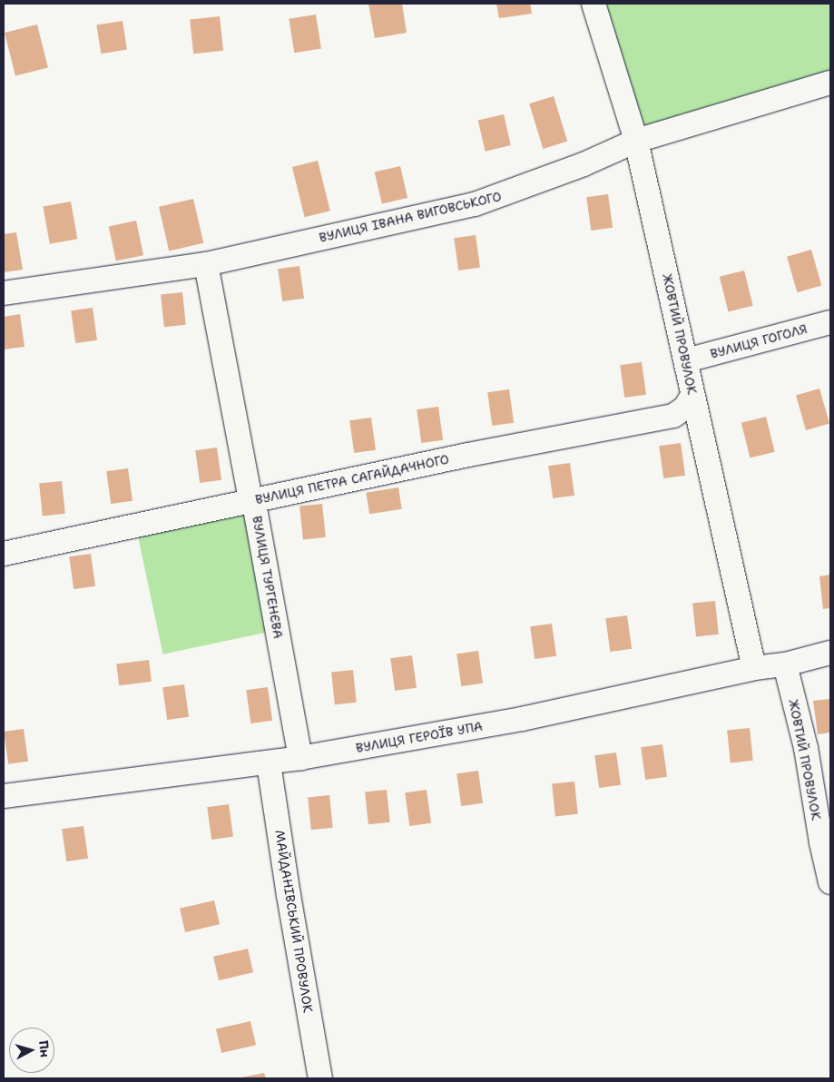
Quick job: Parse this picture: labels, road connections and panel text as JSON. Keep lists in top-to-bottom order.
{
  "streets": {
    "street": [
      "ВУЛИЦЯ ІВАНА ВИГОВСЬКОГО",
      "ЖОВТИЙ ПРОВУЛОК",
      "ВУЛИЦЯ ГОГОЛЯ",
      "ВУЛИЦЯ ПЕТРА САГАЙДАЧНОГО",
      "ВУЛИЦЯ ТУРГЕНЄВА",
      "ВУЛИЦЯ ГЕРОЇВ УПА",
      "МАЙДАНІВСЬКИЙ ПРОВУЛОК"
    ]
  },
  "crossings": [
    ["ВУЛИЦЯ ІВАНА ВИГОВСЬКОГО", "ЖОВТИЙ ПРОВУЛОК"],
    ["ВУЛИЦЯ ІВАНА ВИГОВСЬКОГО", "ВУЛИЦЯ ТУРГЕНЄВА"],
    ["ЖОВТИЙ ПРОВУЛОК", "ВУЛИЦЯ ГОГОЛЯ"],
    ["ЖОВТИЙ ПРОВУЛОК", "ВУЛИЦЯ ПЕТРА САГАЙДАЧНОГО"],
    ["ЖОВТИЙ ПРОВУЛОК", "ВУЛИЦЯ ГЕРОЇВ УПА"],
    ["ВУЛИЦЯ ПЕТРА САГАЙДАЧНОГО", "ВУЛИЦЯ ТУРГЕНЄВА"],
    ["ВУЛИЦЯ ТУРГЕНЄВА", "ВУЛИЦЯ ГЕРОЇВ УПА"],
    ["ВУЛИЦЯ ГЕРОЇВ УПА", "МАЙДАНІВСЬКИЙ ПРОВУЛОК"]
  ],
  "north": "right"
}
